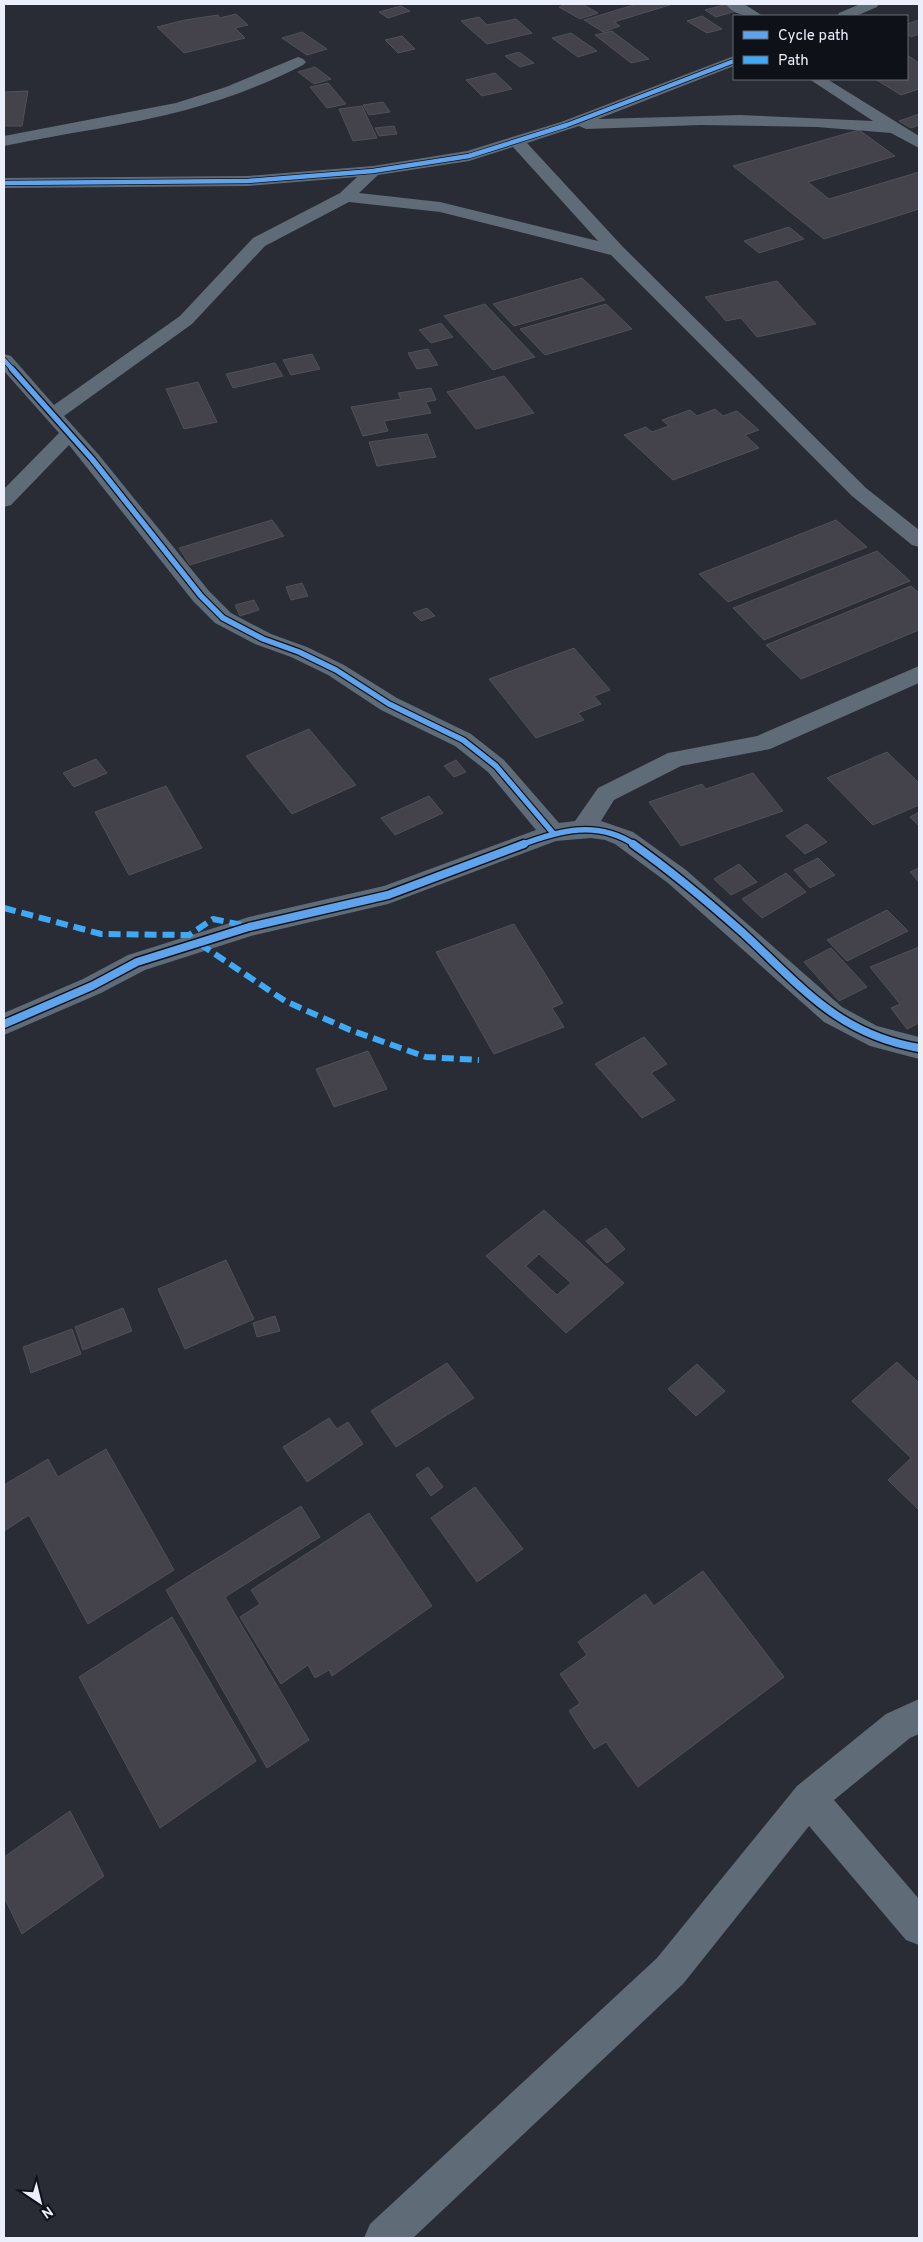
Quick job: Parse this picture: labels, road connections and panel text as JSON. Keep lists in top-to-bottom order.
{
  "legend": ["Cycle path", "Path"],
  "north": "bottom right"
}
